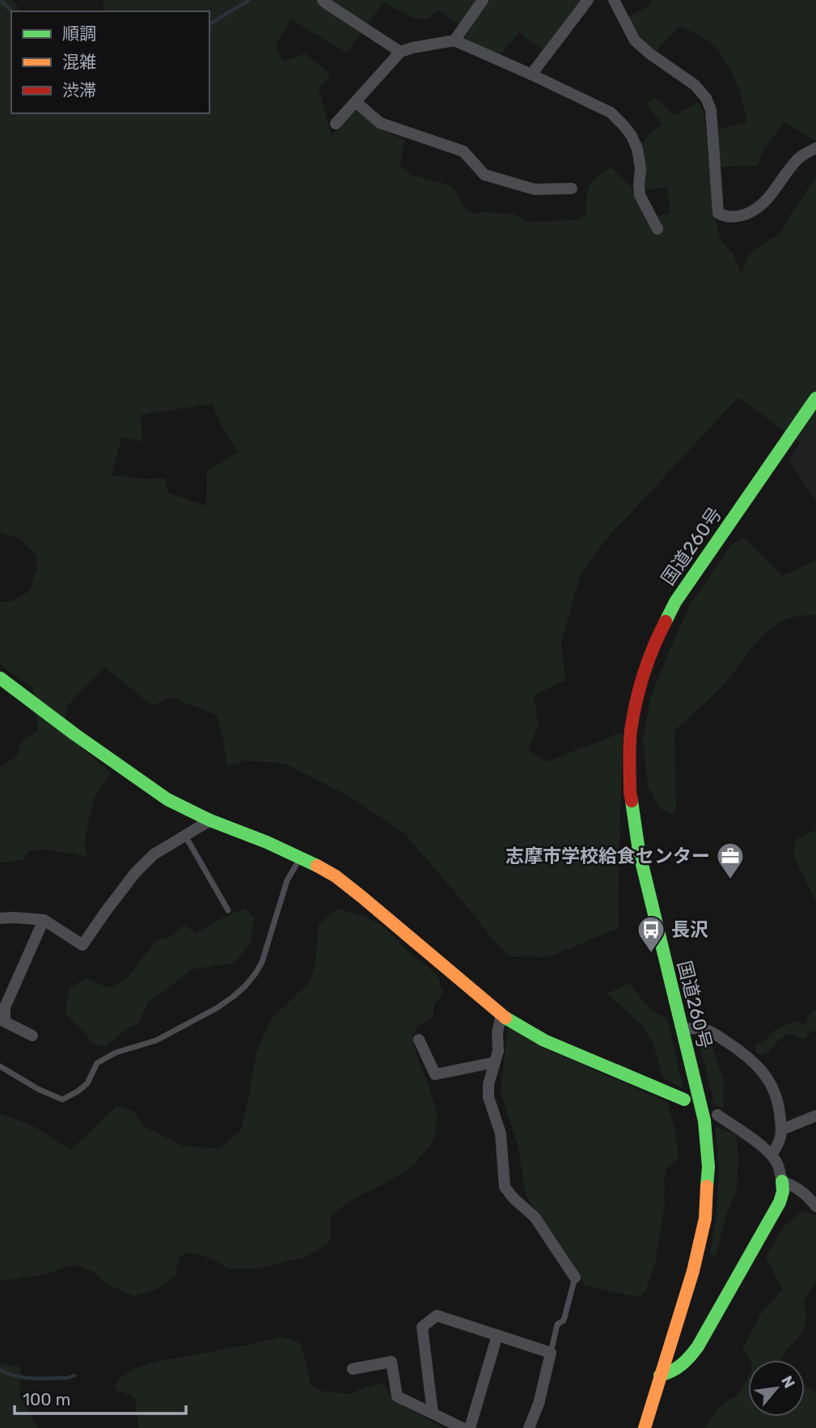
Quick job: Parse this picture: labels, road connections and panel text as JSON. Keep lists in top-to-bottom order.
{
  "streets": {
    "main road": ["国道260号"]
  },
  "places": {
    "office": ["志摩市学校給食センター"],
    "bus stop": ["長沢"]
  },
  "legend": ["順調", "混雑", "渋滞"],
  "scale_bar": "100 m",
  "north": "top right"
}
